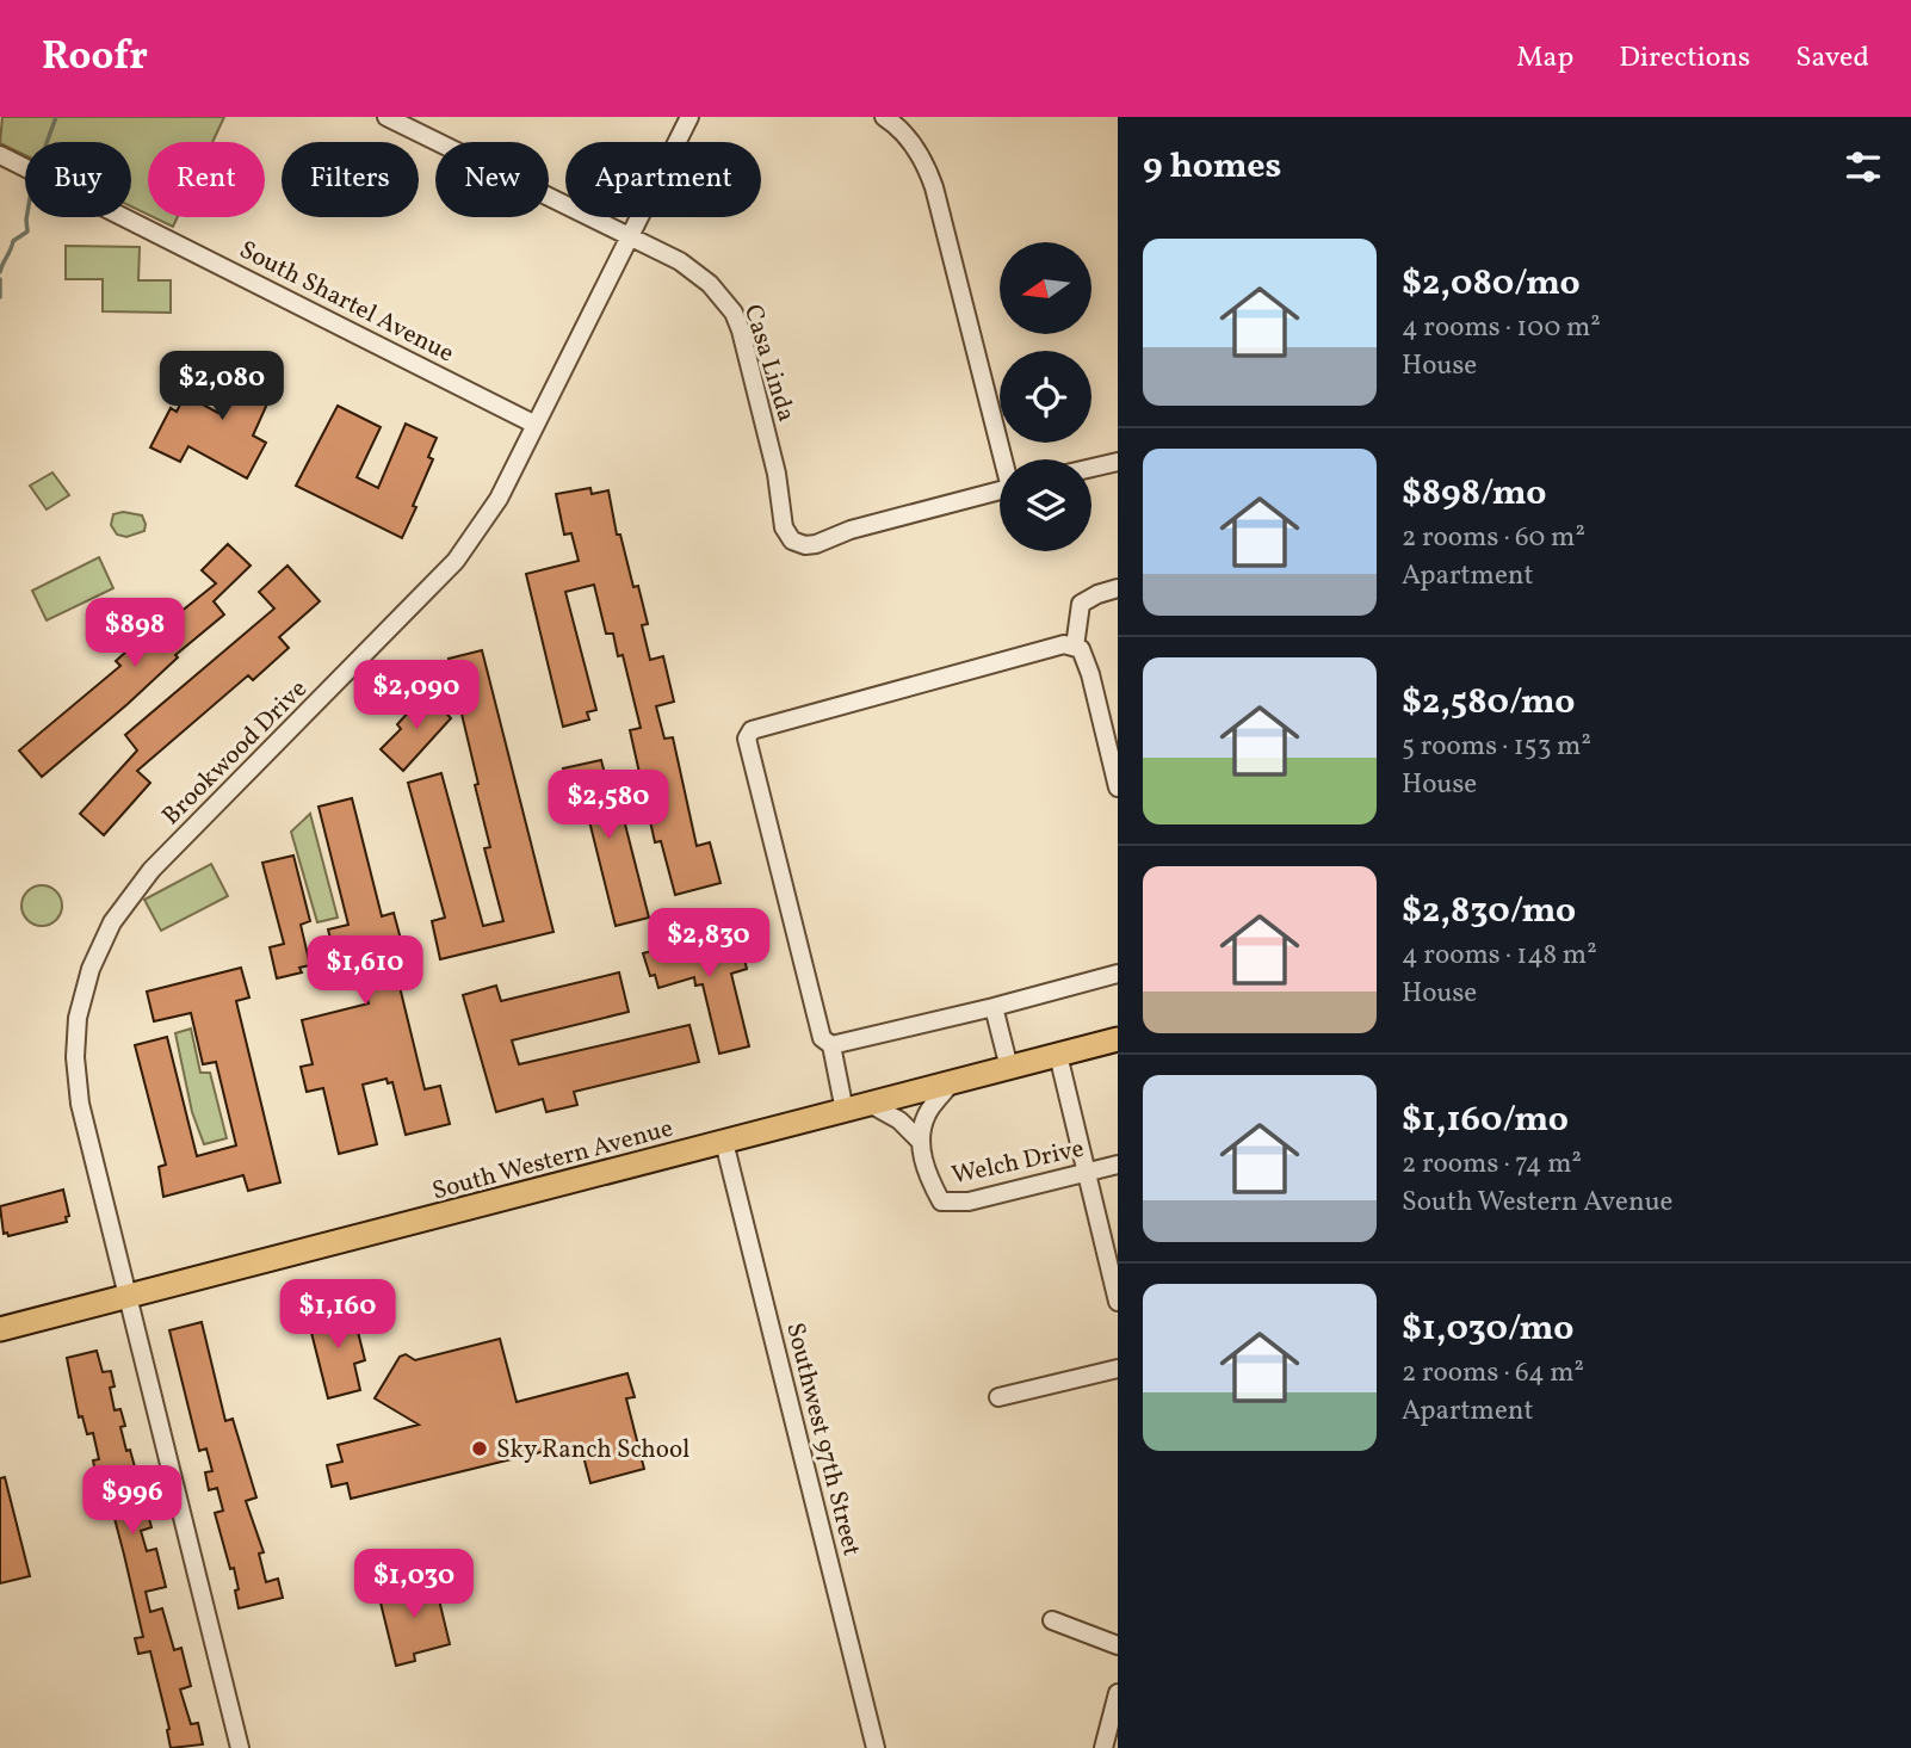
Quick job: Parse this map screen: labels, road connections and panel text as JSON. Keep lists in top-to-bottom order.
{
  "streets": {
    "main road": ["South Western Avenue"],
    "street": [
      "South Shartel Avenue",
      "Casa Linda",
      "Brookwood Drive",
      "Welch Drive",
      "Southwest 97th Street"
    ]
  },
  "crossings": [
    ["South Shartel Avenue", "Brookwood Drive"],
    ["Casa Linda", "Brookwood Drive"],
    ["Brookwood Drive", "South Western Avenue"],
    ["South Western Avenue", "Welch Drive"],
    ["South Western Avenue", "Southwest 97th Street"]
  ],
  "places": ["Sky Ranch School"],
  "north": "left",
  "page": {
    "header": "Roofr",
    "nav": ["Map", "Directions", "Saved"],
    "heading": "9 homes",
    "chip": [
      "Buy",
      "Rent",
      "Filters",
      "New",
      "Apartment"
    ],
    "list": [
      {
        "name": "$2,080/mo",
        "note": "4 rooms · 100 m² · House"
      },
      {
        "name": "$898/mo",
        "note": "2 rooms · 60 m² · Apartment"
      },
      {
        "name": "$2,580/mo",
        "note": "5 rooms · 153 m² · House"
      },
      {
        "name": "$2,830/mo",
        "note": "4 rooms · 148 m² · House"
      },
      {
        "name": "$1,160/mo",
        "note": "2 rooms · 74 m² · South Western Avenue"
      },
      {
        "name": "$1,030/mo",
        "note": "2 rooms · 64 m² · Apartment"
      }
    ],
    "price": [
      "$2,080",
      "$898",
      "$2,090",
      "$2,580",
      "$2,830",
      "$1,610",
      "$1,160",
      "$996",
      "$1,030"
    ]
  }
}
